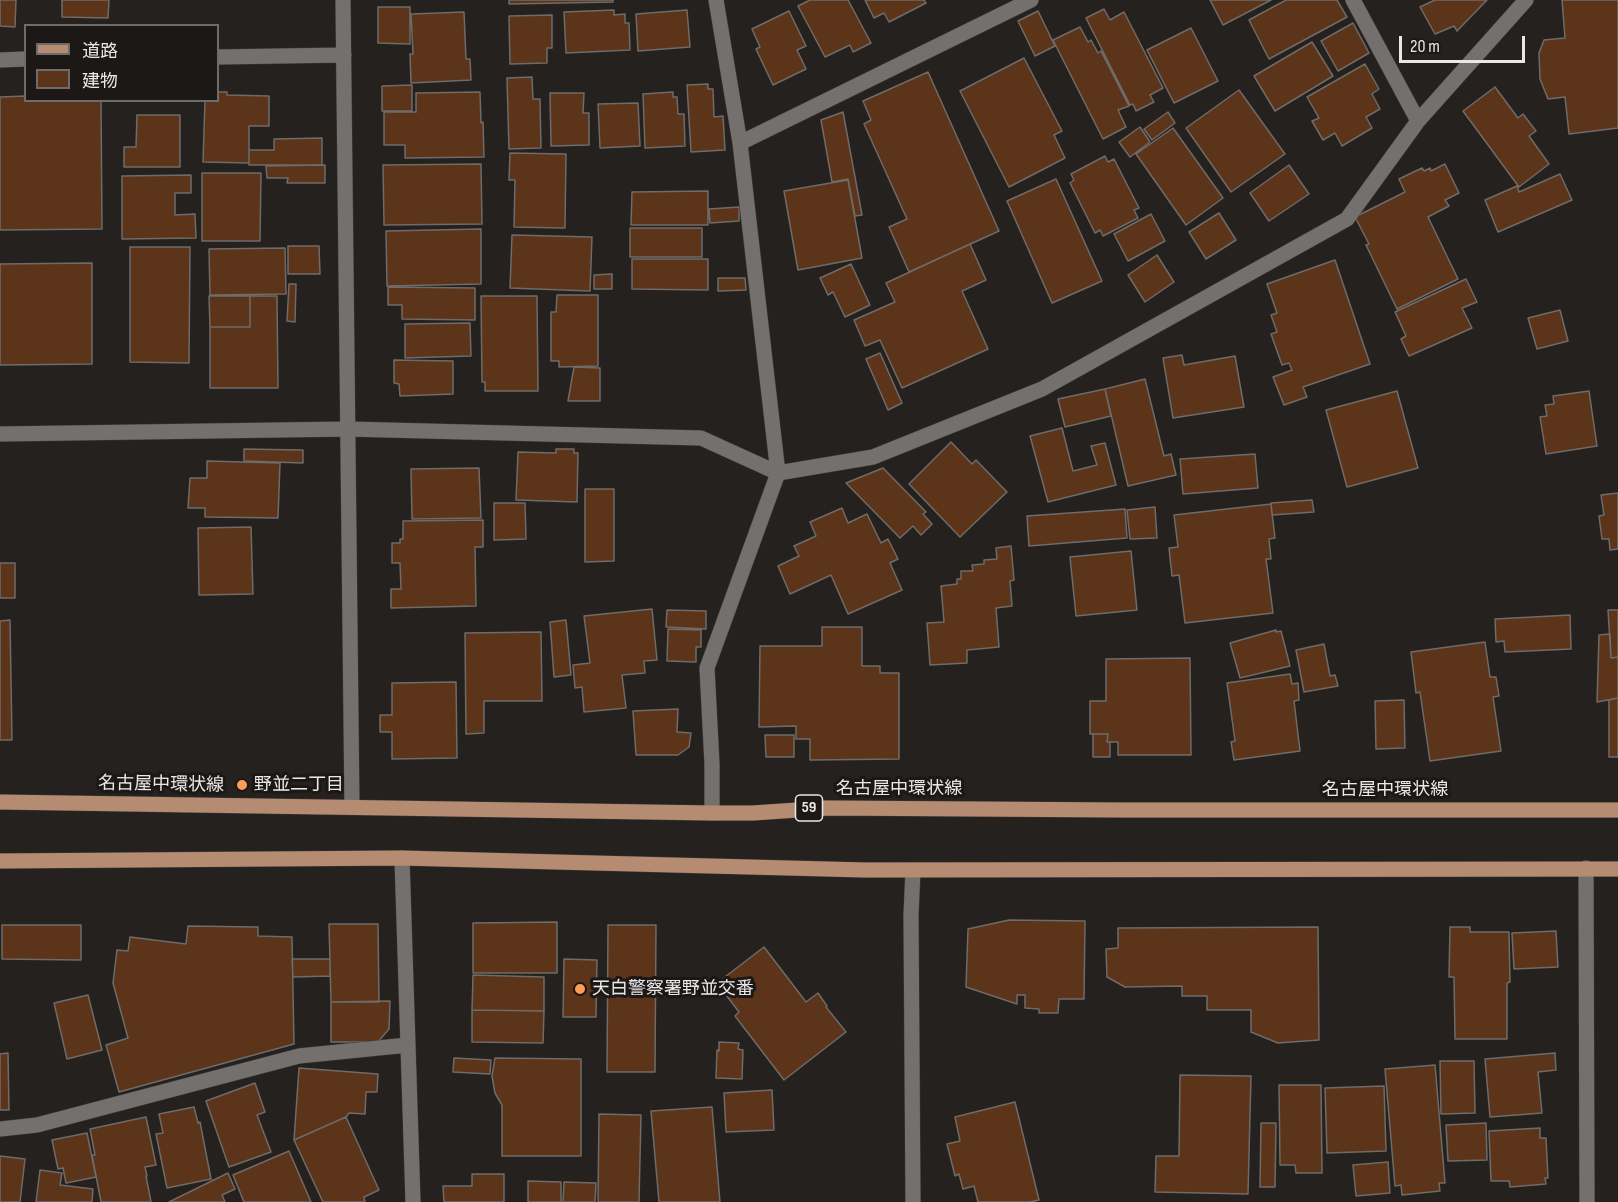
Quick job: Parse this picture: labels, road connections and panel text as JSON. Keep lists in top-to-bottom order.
{
  "streets": {
    "main road": ["名古屋中環状線", "59"]
  },
  "places": ["野並二丁目", "天白警察署野並交番"],
  "legend": ["道路", "建物"],
  "scale_bar": "20 m"
}
